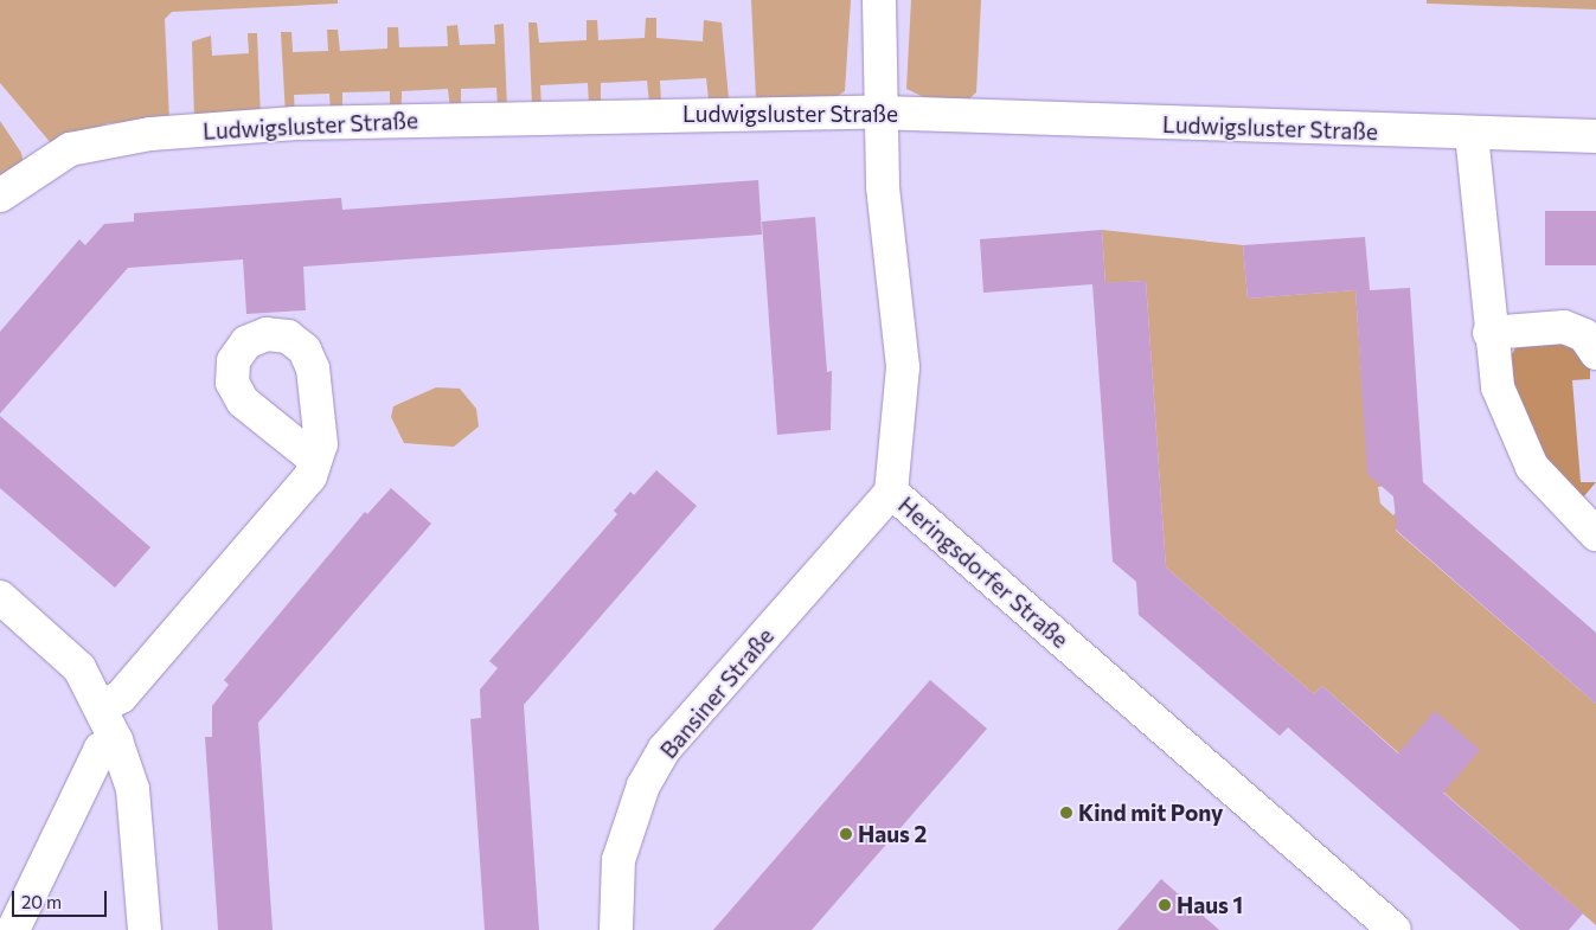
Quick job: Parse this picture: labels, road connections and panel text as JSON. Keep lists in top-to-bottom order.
{
  "streets": {
    "street": ["Ludwigsluster Straße", "Heringsdorfer Straße", "Bansiner Straße"]
  },
  "crossings": [
    ["Ludwigsluster Straße", "Heringsdorfer Straße"],
    ["Heringsdorfer Straße", "Bansiner Straße"]
  ],
  "places": ["Kind mit Pony", "Haus 2", "Haus 1"],
  "scale_bar": "20 m"
}
